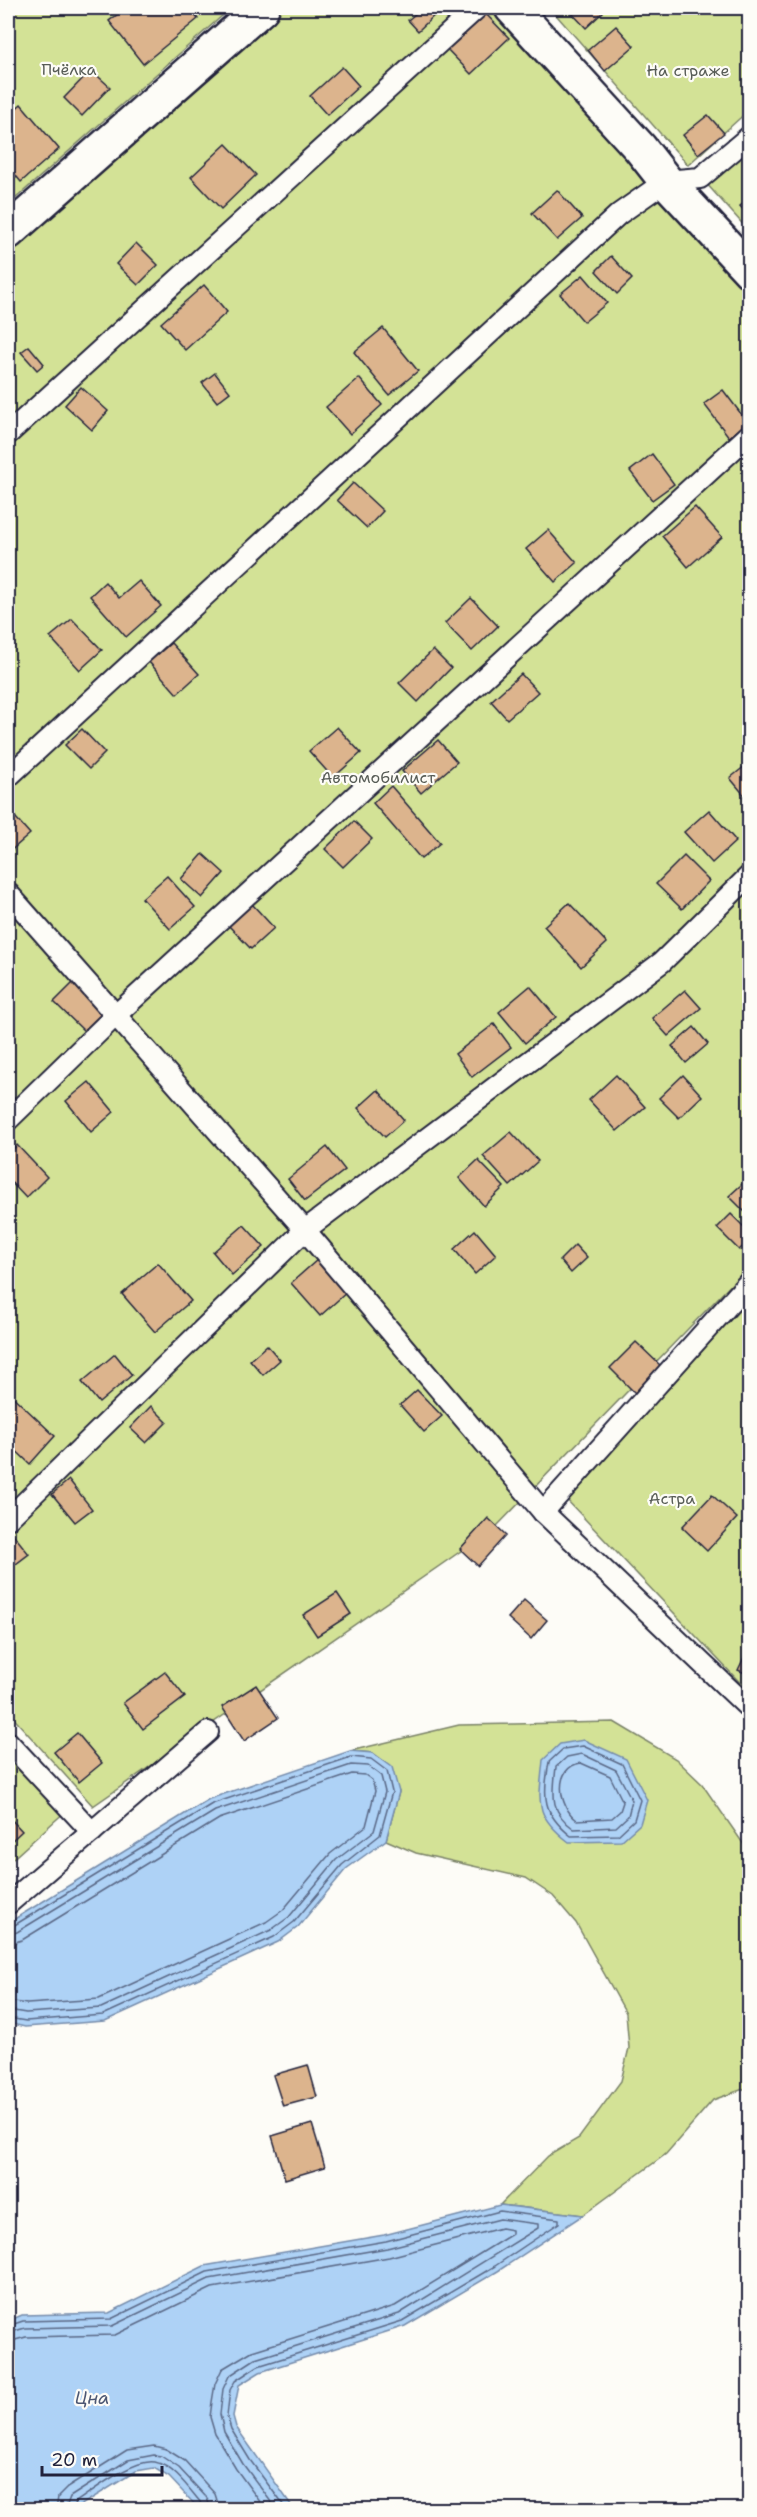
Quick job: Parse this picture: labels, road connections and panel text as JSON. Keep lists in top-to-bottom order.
{
  "water": ["Цна"],
  "parks": [
    "Пчёлка",
    "На страже",
    "Автомобилист",
    "Астра"
  ],
  "scale_bar": "20 m"
}
